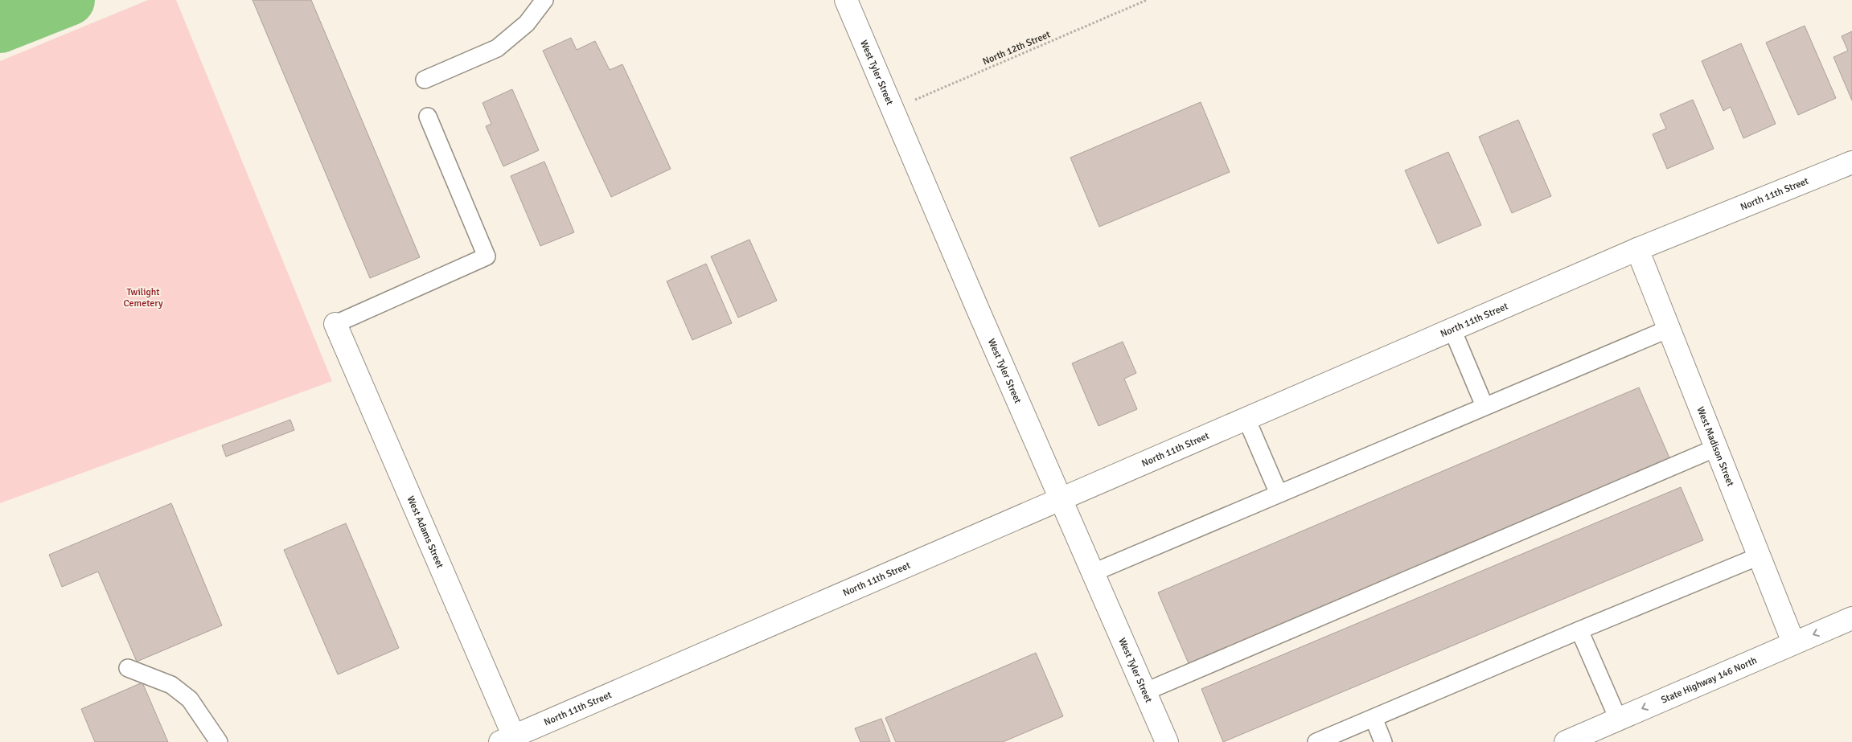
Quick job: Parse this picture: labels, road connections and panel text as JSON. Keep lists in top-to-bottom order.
{
  "streets": {
    "street": [
      "West Tyler Street",
      "North 11th Street",
      "West Madison Street",
      "West Adams Street",
      "State Highway 146 North"
    ],
    "path": ["North 12th Street"]
  },
  "crossings": [
    ["North 12th Street", "West Tyler Street"],
    ["West Tyler Street", "North 11th Street"],
    ["North 11th Street", "West Madison Street"],
    ["North 11th Street", "West Adams Street"],
    ["West Madison Street", "State Highway 146 North"]
  ],
  "one_way": ["State Highway 146 North"],
  "parks": ["Twilight Cemetery"]
}
